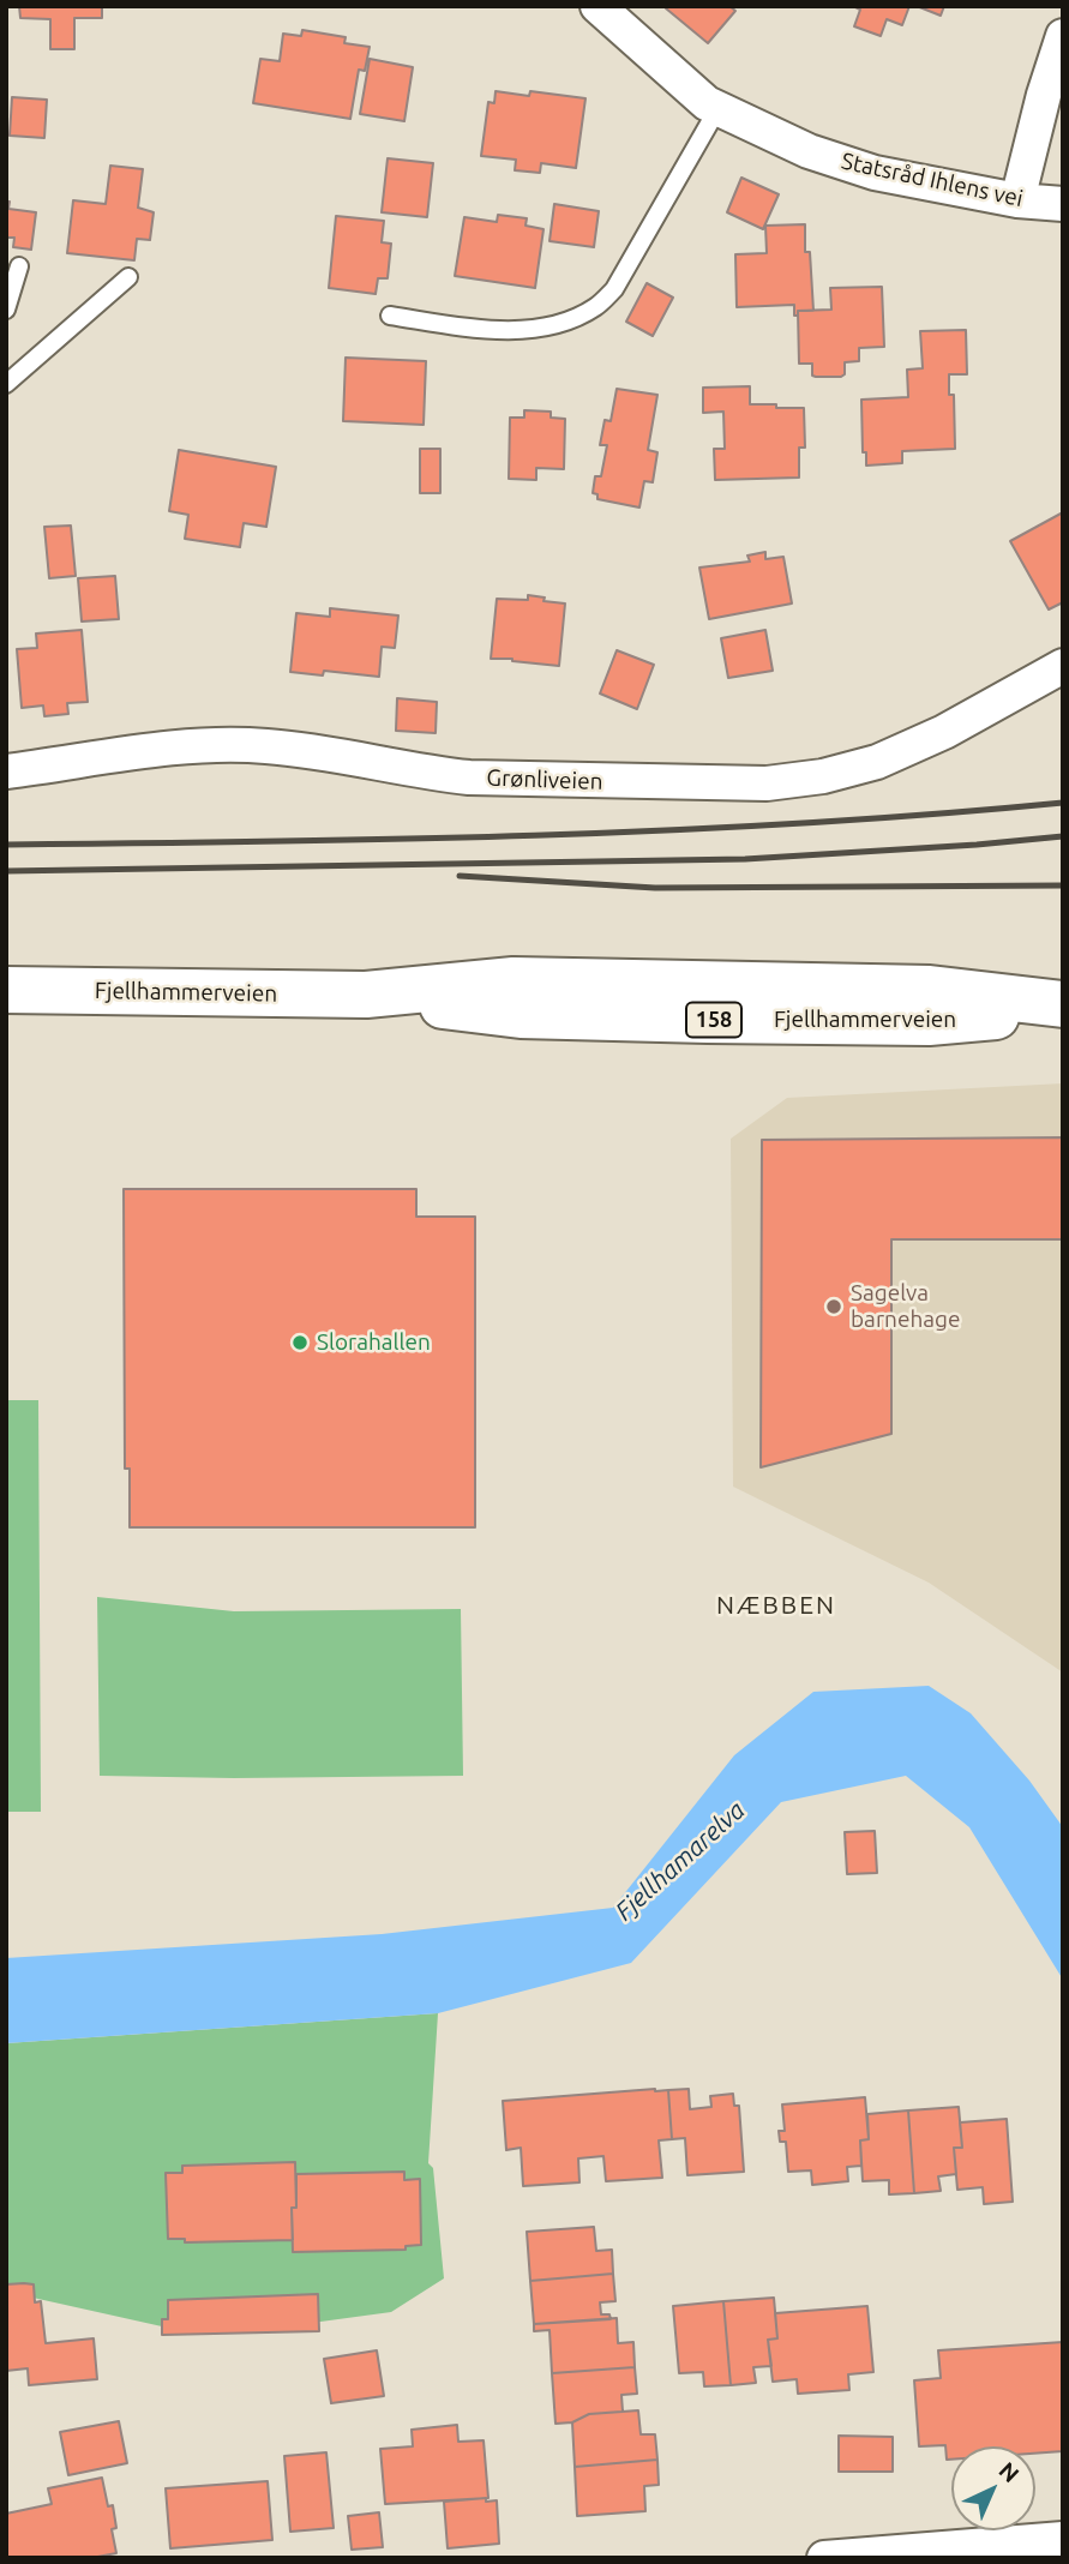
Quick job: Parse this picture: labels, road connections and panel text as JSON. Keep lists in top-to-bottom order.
{
  "streets": {
    "main road": ["Fjellhammerveien", "158"],
    "street": ["Statsråd Ihlens vei", "Grønliveien"]
  },
  "districts": ["NÆBBEN"],
  "water": ["Fjellhamarelva"],
  "places": ["Sagelva barnehage", "Slorahallen"],
  "north": "top right"
}
